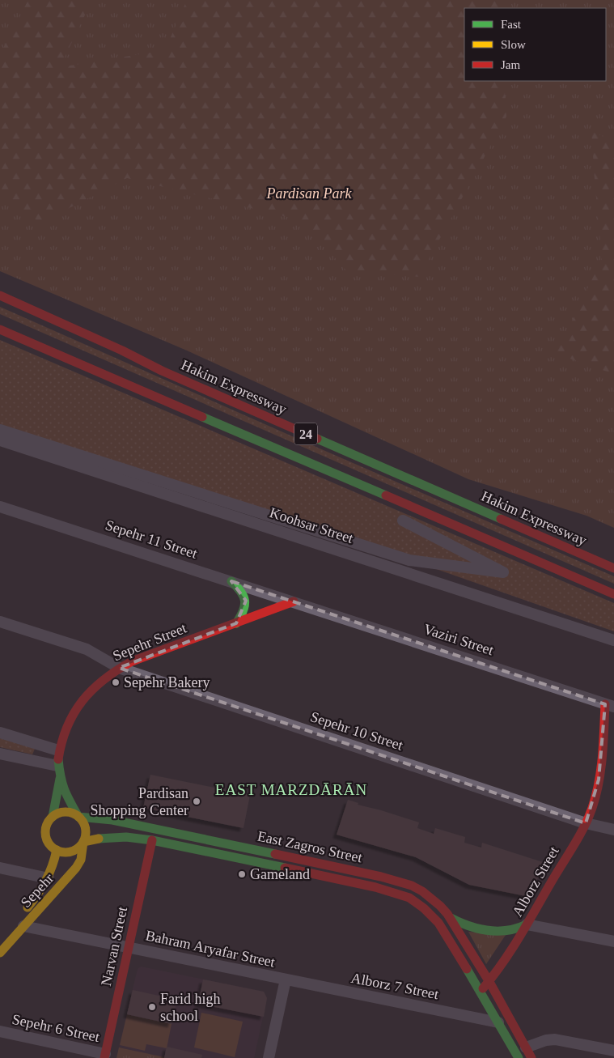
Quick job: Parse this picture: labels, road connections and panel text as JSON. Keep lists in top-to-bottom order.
{
  "streets": {
    "main road": [
      "Hakim Expressway",
      "24",
      "Sepehr Street",
      "East Zagros Street",
      "Alborz Street",
      "Sepehr",
      "Narvan Street"
    ],
    "street": [
      "Koohsar Street",
      "Sepehr 11 Street",
      "Vaziri Street",
      "Sepehr 10 Street",
      "Bahram Aryafar Street",
      "Alborz 7 Street",
      "Sepehr 6 Street"
    ]
  },
  "crossings": [
    ["Sepehr 11 Street", "Vaziri Street"],
    ["Sepehr 11 Street", "Sepehr Street"],
    ["Vaziri Street", "Sepehr Street"],
    ["Vaziri Street", "Alborz Street"],
    ["Sepehr Street", "Sepehr 10 Street"],
    ["Sepehr 10 Street", "Alborz Street"],
    ["East Zagros Street", "Alborz Street"],
    ["East Zagros Street", "Sepehr"],
    ["East Zagros Street", "Narvan Street"],
    ["Sepehr", "Bahram Aryafar Street"],
    ["Narvan Street", "Bahram Aryafar Street"],
    ["Narvan Street", "Sepehr 6 Street"],
    ["Bahram Aryafar Street", "Alborz 7 Street"]
  ],
  "districts": ["EAST MARZDĀRĀN"],
  "parks": ["Pardisan Park"],
  "places": [
    "Sepehr Bakery",
    "Pardisan Shopping Center",
    "Gameland",
    "Farid high school"
  ],
  "legend": ["Fast", "Slow", "Jam"]
}
